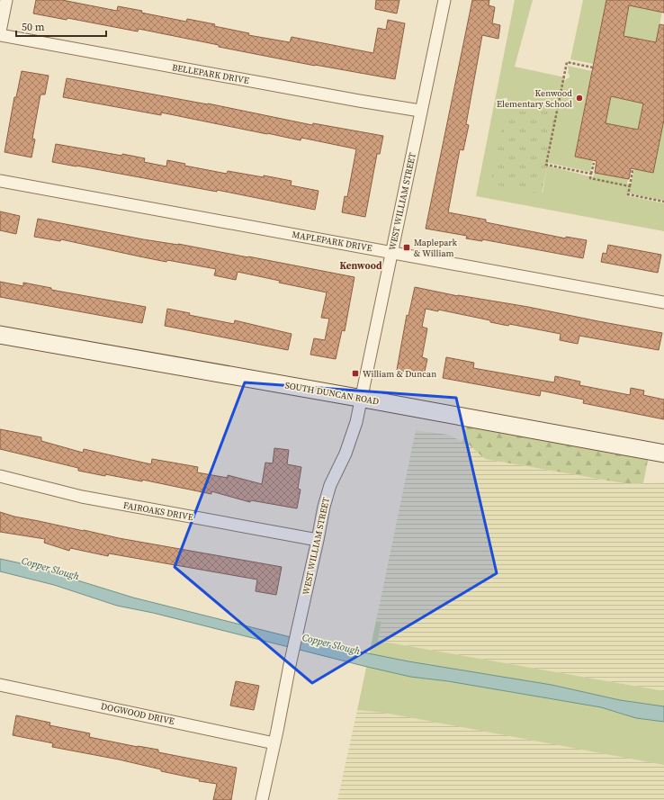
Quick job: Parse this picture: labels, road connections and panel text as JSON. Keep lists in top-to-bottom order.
{
  "streets": {
    "main road": ["SOUTH DUNCAN ROAD"],
    "street": [
      "BELLEPARK DRIVE",
      "WEST WILLIAM STREET",
      "MAPLEPARK DRIVE",
      "FAIROAKS DRIVE",
      "DOGWOOD DRIVE"
    ]
  },
  "crossings": [
    ["BELLEPARK DRIVE", "WEST WILLIAM STREET"],
    ["WEST WILLIAM STREET", "MAPLEPARK DRIVE"],
    ["WEST WILLIAM STREET", "SOUTH DUNCAN ROAD"],
    ["WEST WILLIAM STREET", "FAIROAKS DRIVE"],
    ["WEST WILLIAM STREET", "DOGWOOD DRIVE"]
  ],
  "districts": ["Kenwood"],
  "water": ["Copper Slough"],
  "places": {
    "other": ["Kenwood Elementary School"],
    "transit": ["Maplepark & William", "William & Duncan"]
  },
  "scale_bar": "50 m"
}
